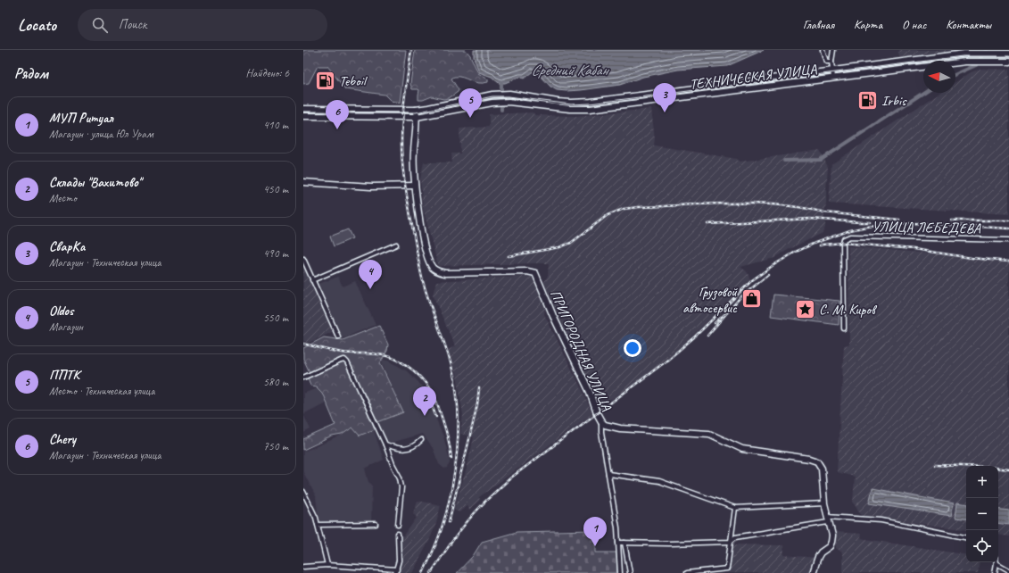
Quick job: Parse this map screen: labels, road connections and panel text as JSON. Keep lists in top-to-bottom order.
{
  "streets": {
    "main road": ["ТЕХНИЧЕСКАЯ УЛИЦА", "ПРИГОРОДНАЯ УЛИЦА"],
    "street": ["УЛИЦА ЛЕБЕДЕВА"]
  },
  "water": ["Средний Кабан"],
  "places": {
    "fuel station": ["Teboil", "Irbis"],
    "shop": ["Грузовой автосервис"],
    "place": ["С. М. Киров"]
  },
  "north": "left",
  "page": {
    "header": "Locato",
    "search": "Поиск",
    "nav": [
      "Главная",
      "Карта",
      "О нас",
      "Контакты"
    ],
    "heading": ["Рядом", "Найдено: 6"],
    "pins": [
      "3",
      "5",
      "6",
      "4",
      "2",
      "1"
    ],
    "list": [
      {
        "mark": "1",
        "name": "МУП Ритуал",
        "note": "Магазин · улица Юл Урам",
        "value": "410 m"
      },
      {
        "mark": "2",
        "name": "Склады \"Вахитово\"",
        "note": "Место",
        "value": "450 m"
      },
      {
        "mark": "3",
        "name": "СварКа",
        "note": "Магазин · Техническая улица",
        "value": "490 m"
      },
      {
        "mark": "4",
        "name": "Oldos",
        "note": "Магазин",
        "value": "550 m"
      },
      {
        "mark": "5",
        "name": "ППТК",
        "note": "Место · Техническая улица",
        "value": "580 m"
      },
      {
        "mark": "6",
        "name": "Chery",
        "note": "Магазин · Техническая улица",
        "value": "750 m"
      }
    ],
    "map_buttons": ["+", "−"]
  }
}
